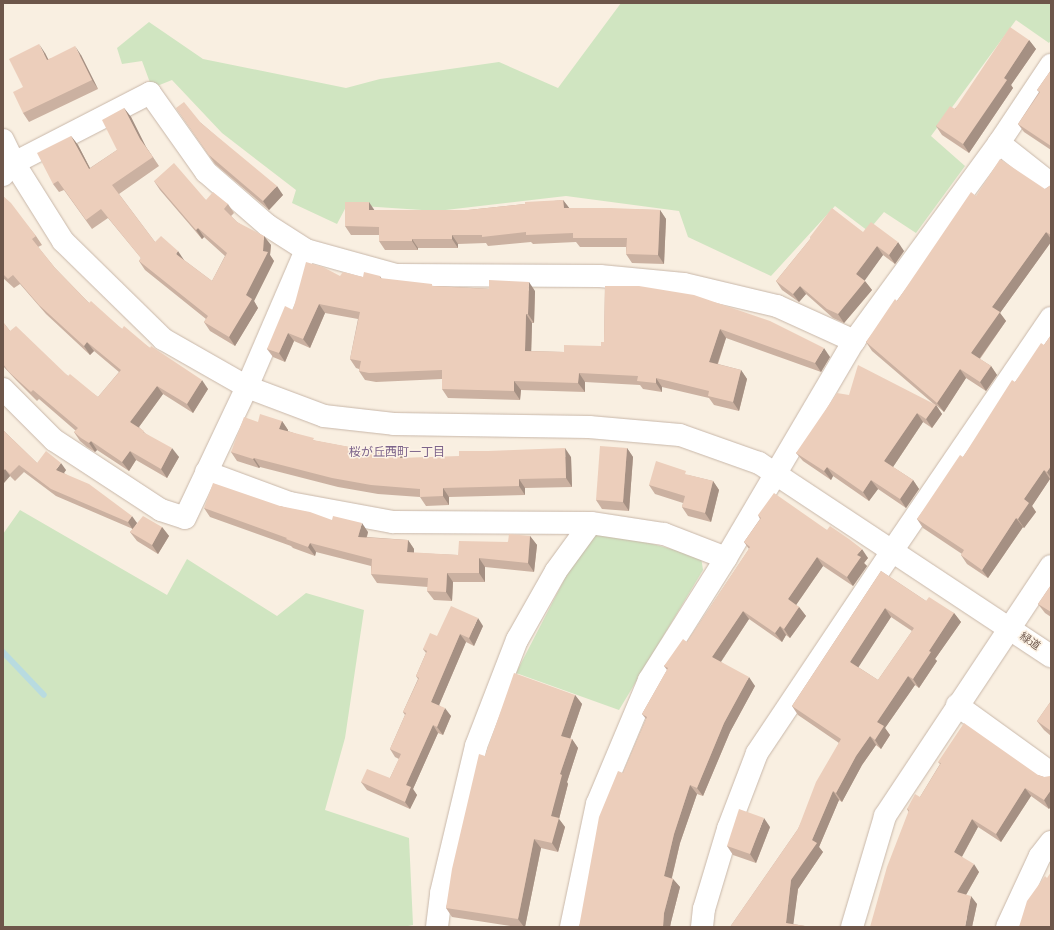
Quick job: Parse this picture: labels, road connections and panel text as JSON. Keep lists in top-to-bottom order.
{
  "streets": {
    "street": ["緑道"]
  },
  "districts": ["桜が丘西町一丁目"]
}
